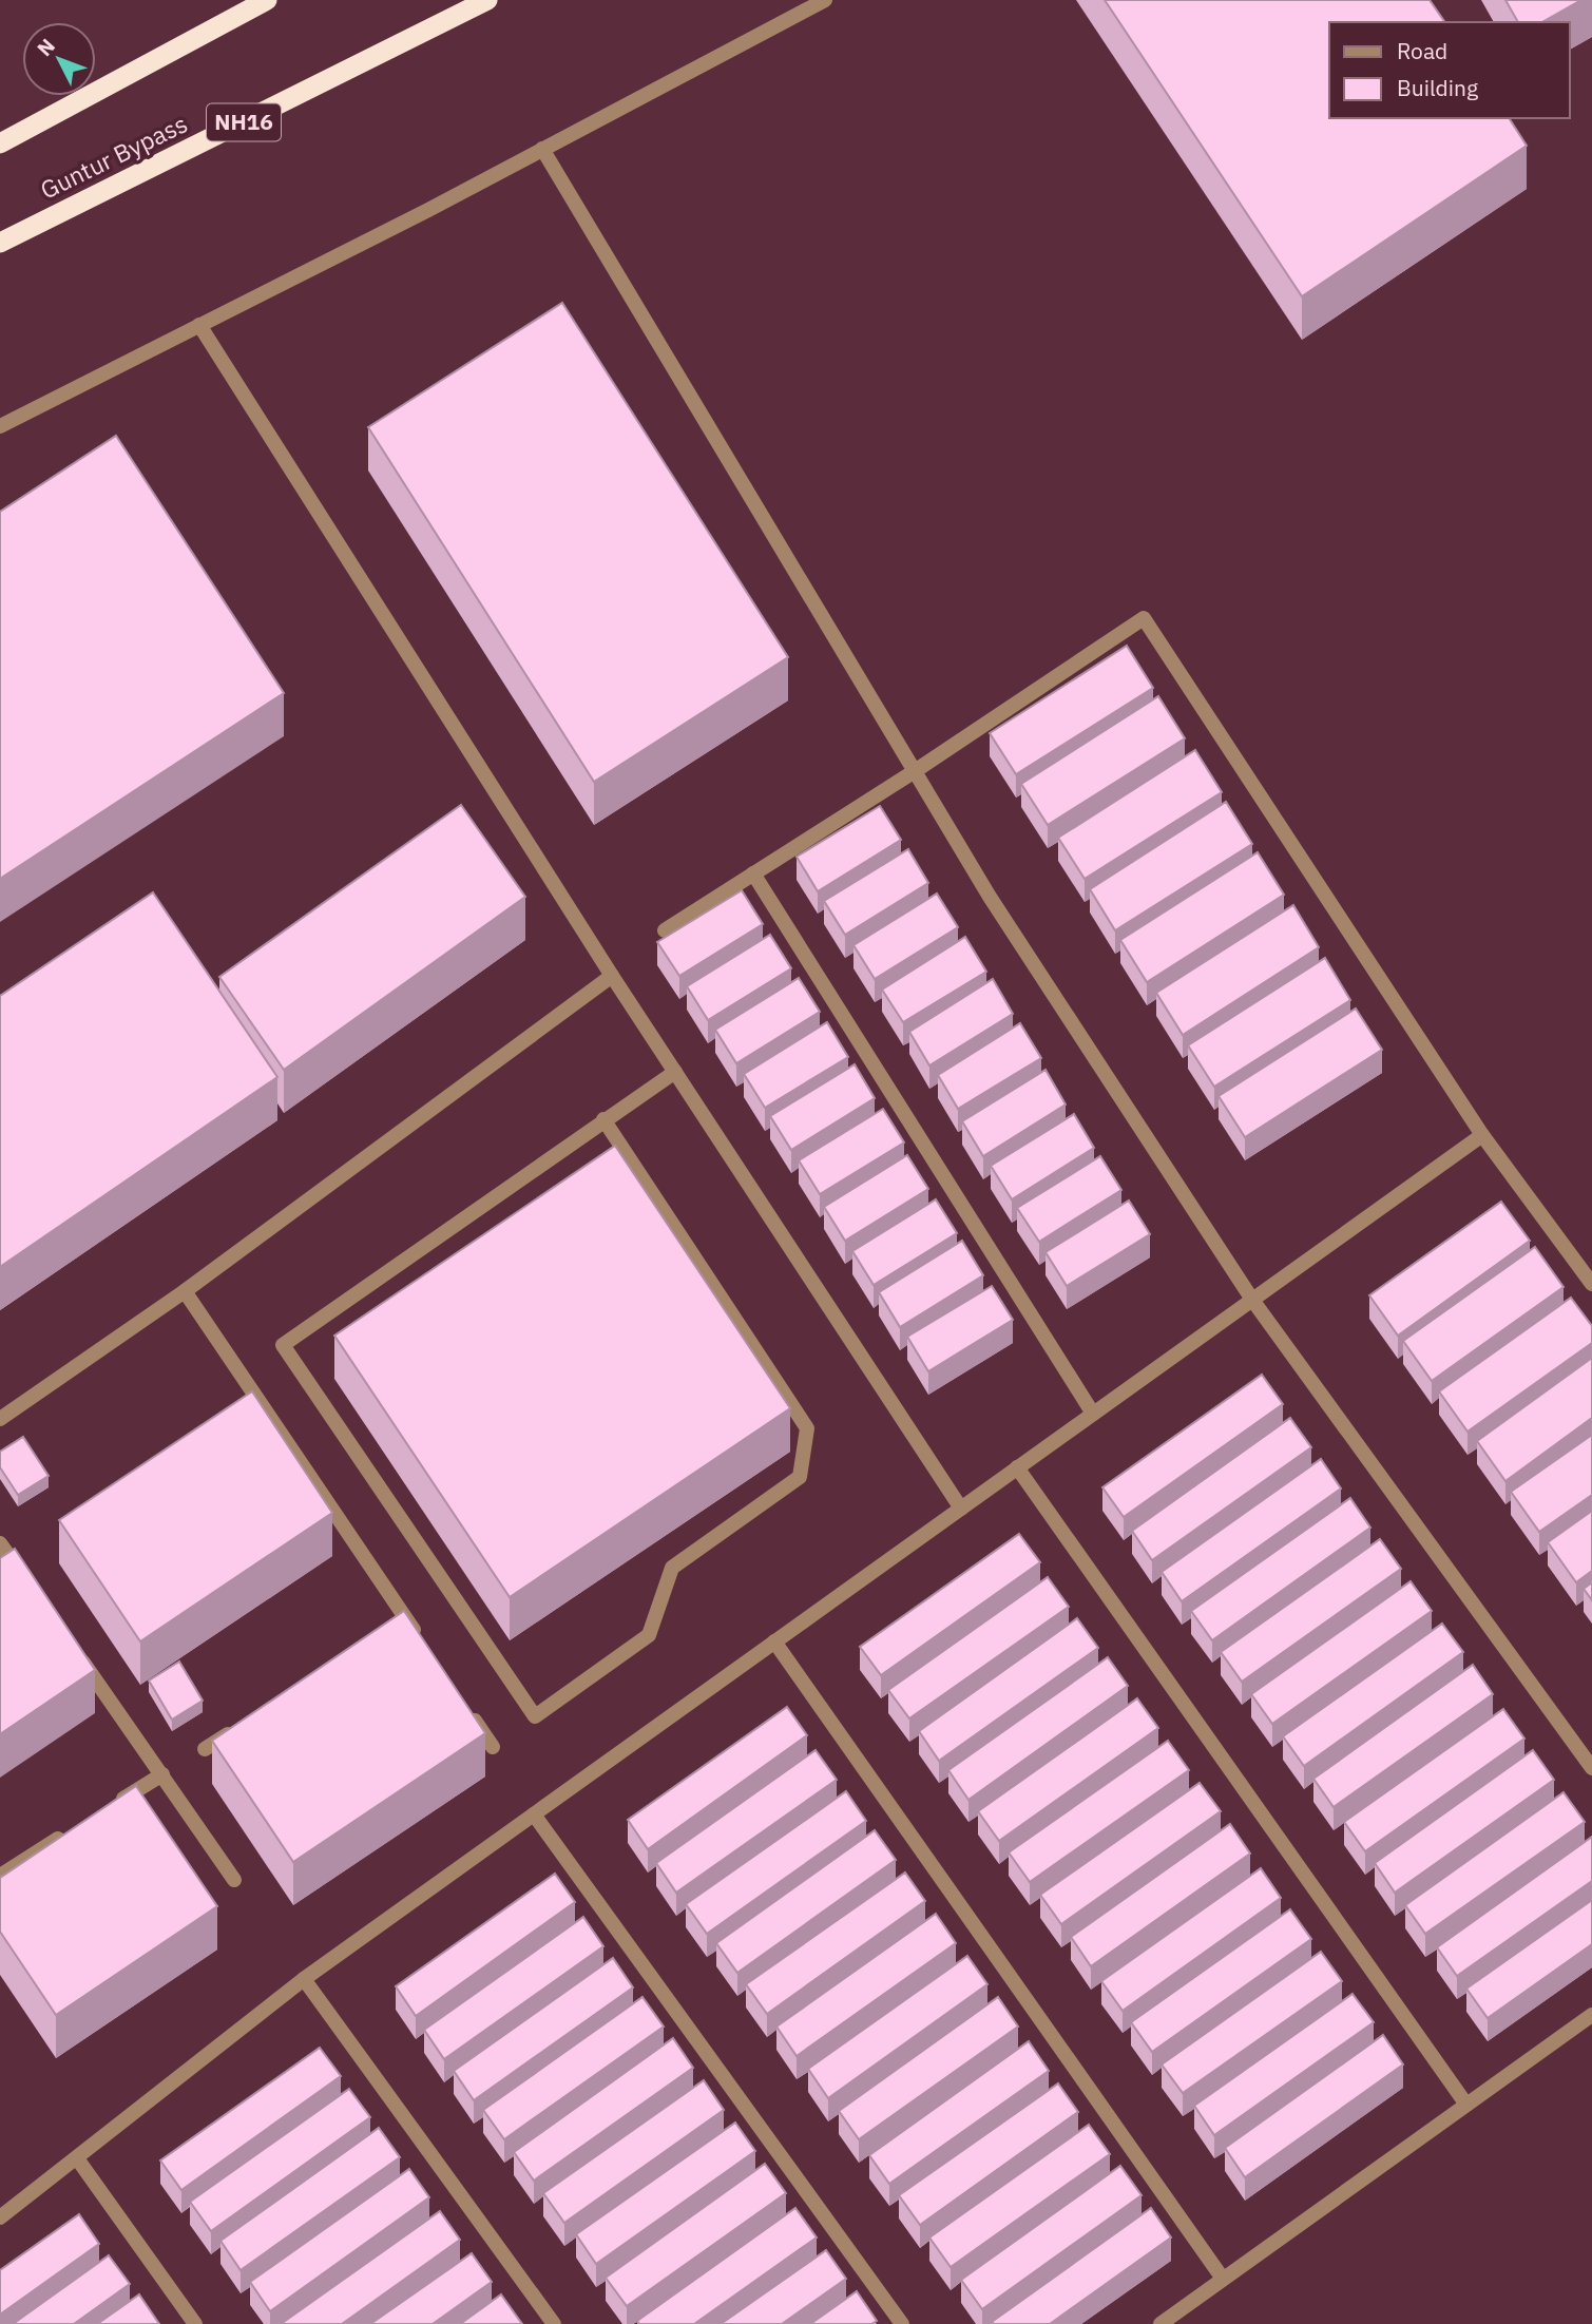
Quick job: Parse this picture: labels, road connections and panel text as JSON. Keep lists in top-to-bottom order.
{
  "streets": {
    "highway": ["NH16", "Guntur Bypass"]
  },
  "legend": ["Road", "Building"],
  "north": "top left"
}
